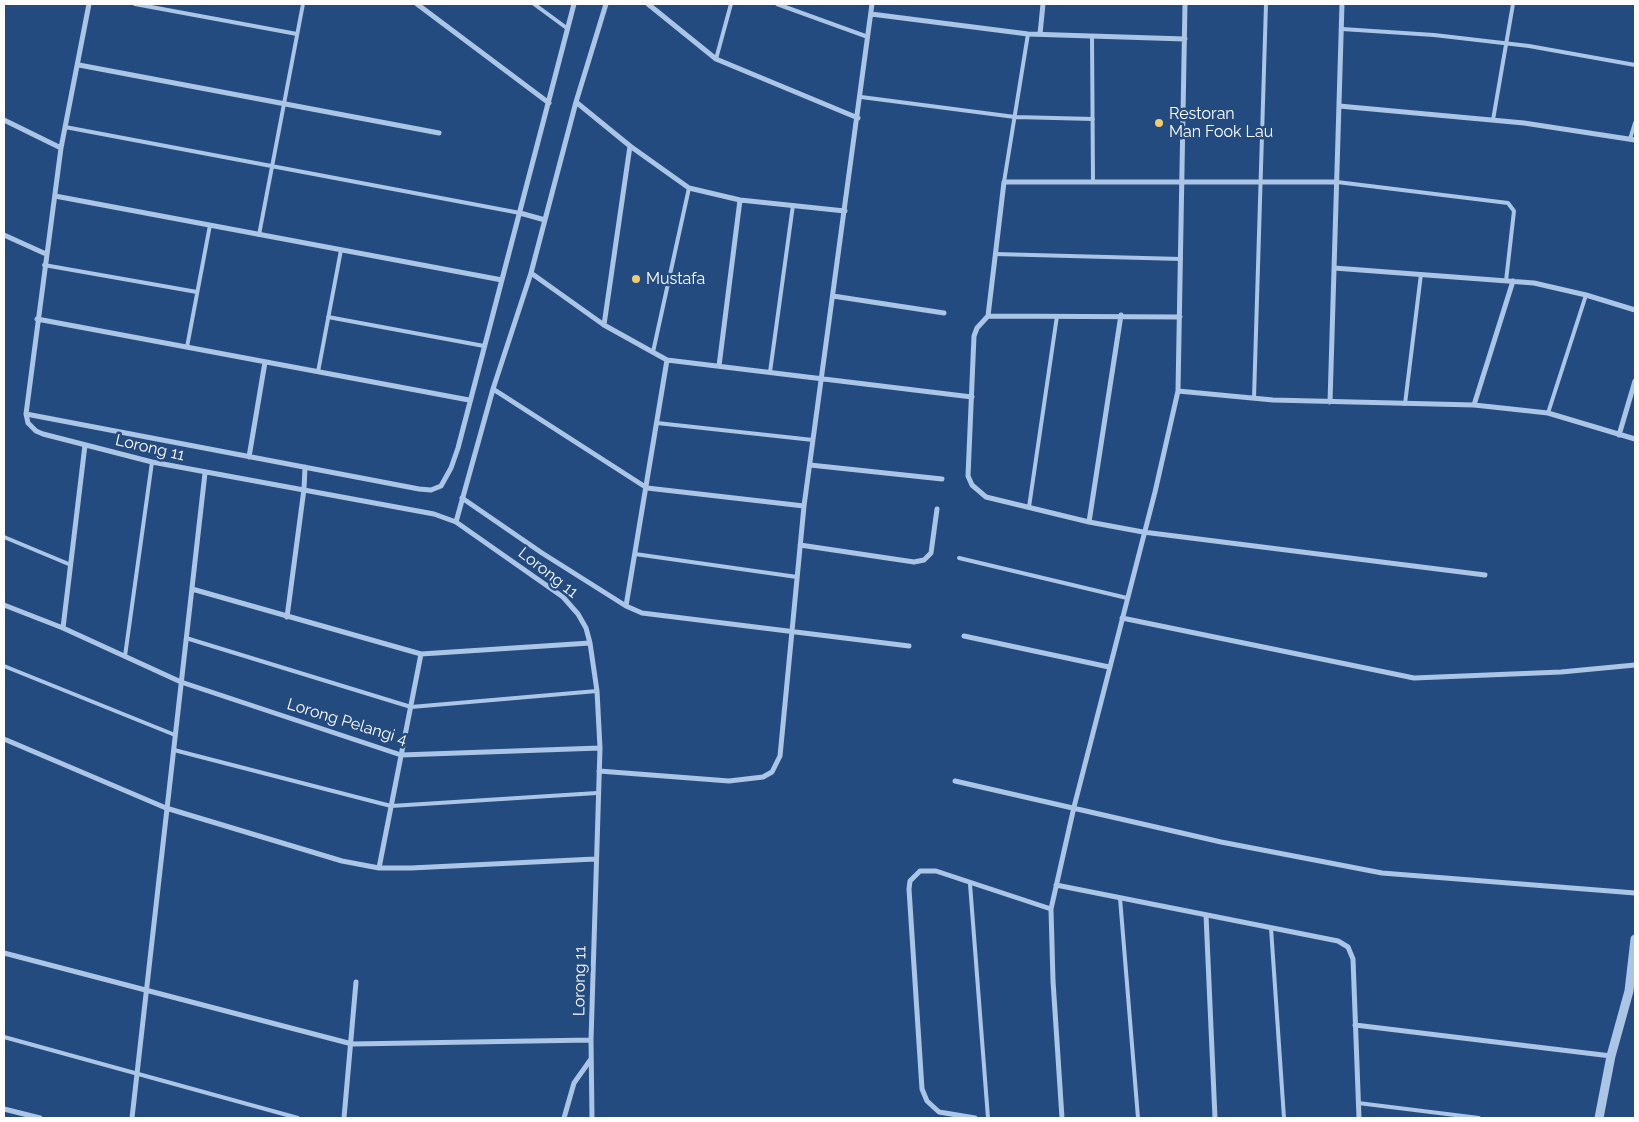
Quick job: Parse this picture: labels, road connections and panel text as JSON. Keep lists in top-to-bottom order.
{
  "streets": {
    "street": ["Lorong 11", "Lorong Pelangi 4"]
  },
  "crossings": [
    ["Lorong 11", "Lorong Pelangi 4"]
  ],
  "places": ["Restoran Man Fook Lau", "Mustafa"]
}
